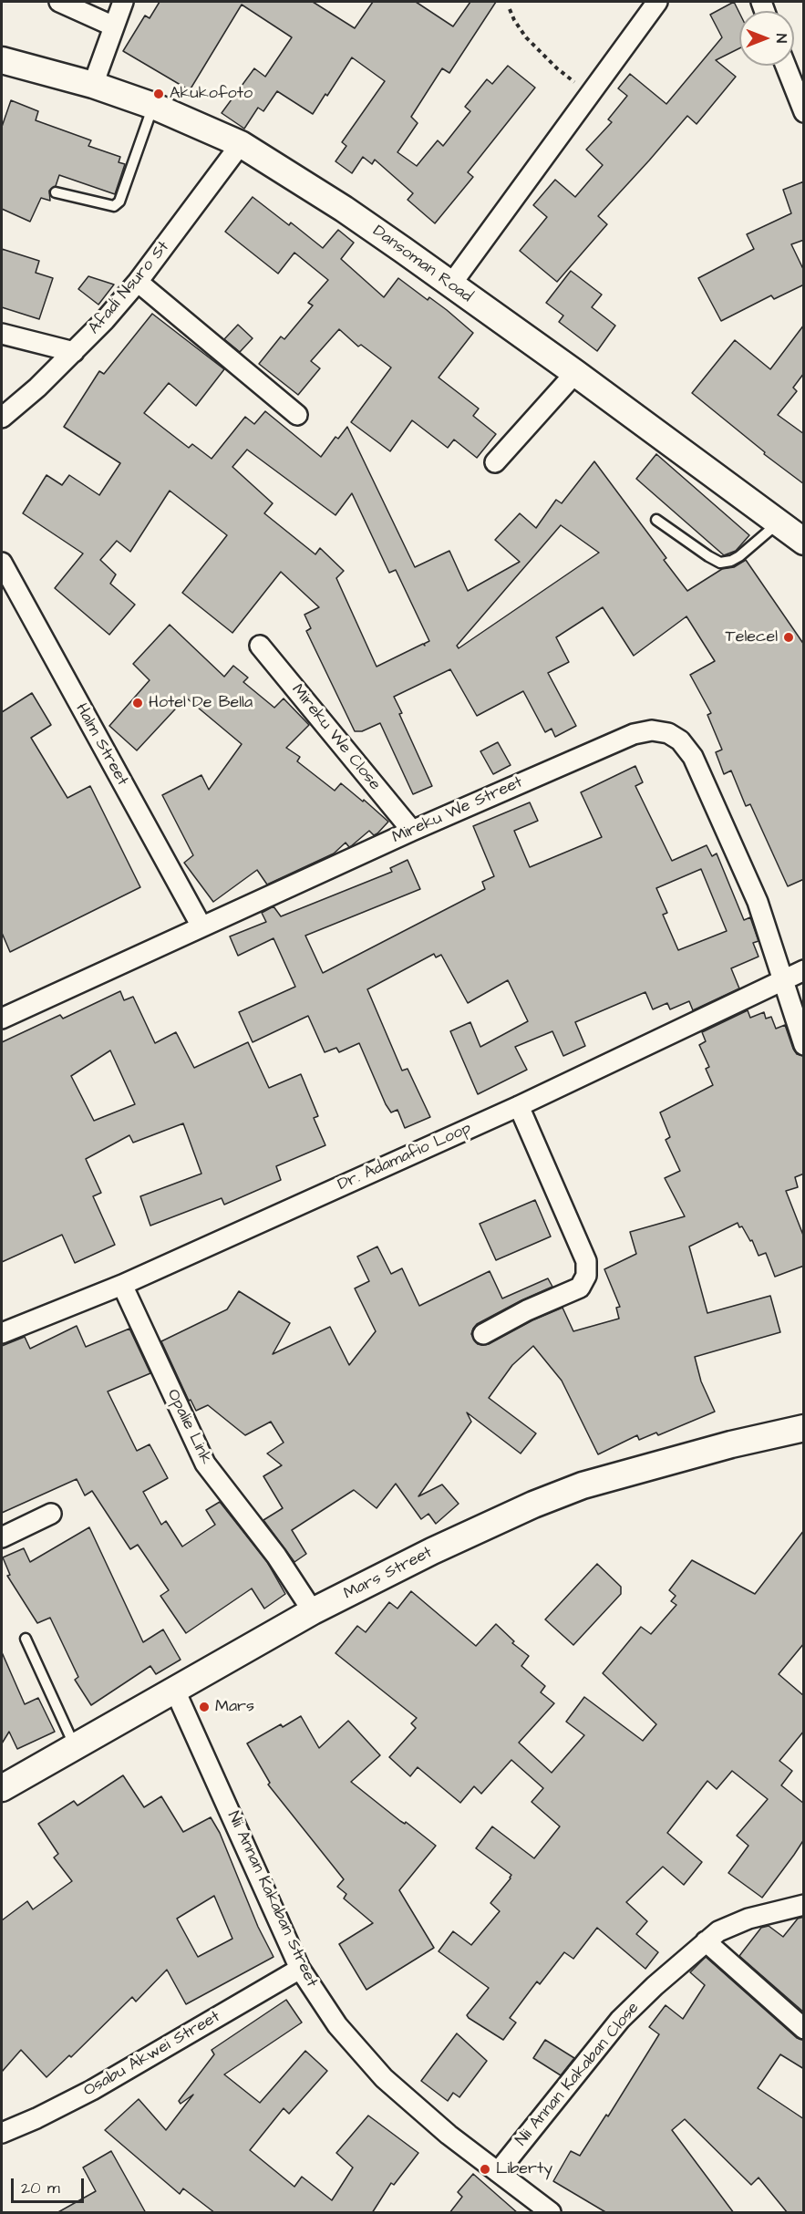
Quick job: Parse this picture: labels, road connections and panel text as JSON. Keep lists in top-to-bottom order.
{
  "streets": {
    "main road": ["Dansoman Road", "Mars Street"],
    "street": [
      "Afadi Nsuro St",
      "Mireku We Close",
      "Halm Street",
      "Mireku We Street",
      "Dr. Adamafio Loop",
      "Opalie Link",
      "Nii Annan Kakaban Street",
      "Osabu Akwei Street",
      "Nii Annan Kakaban Close"
    ]
  },
  "crossings": [
    ["Dansoman Road", "Afadi Nsuro St"],
    ["Mireku We Close", "Mireku We Street"],
    ["Halm Street", "Mireku We Street"],
    ["Mireku We Street", "Dr. Adamafio Loop"],
    ["Dr. Adamafio Loop", "Opalie Link"],
    ["Opalie Link", "Mars Street"],
    ["Mars Street", "Nii Annan Kakaban Street"],
    ["Nii Annan Kakaban Street", "Osabu Akwei Street"],
    ["Nii Annan Kakaban Street", "Nii Annan Kakaban Close"]
  ],
  "places": [
    "Akukofoto",
    "Telecel",
    "Hotel De Bella",
    "Mars",
    "Liberty"
  ],
  "scale_bar": "20 m",
  "north": "right"
}
